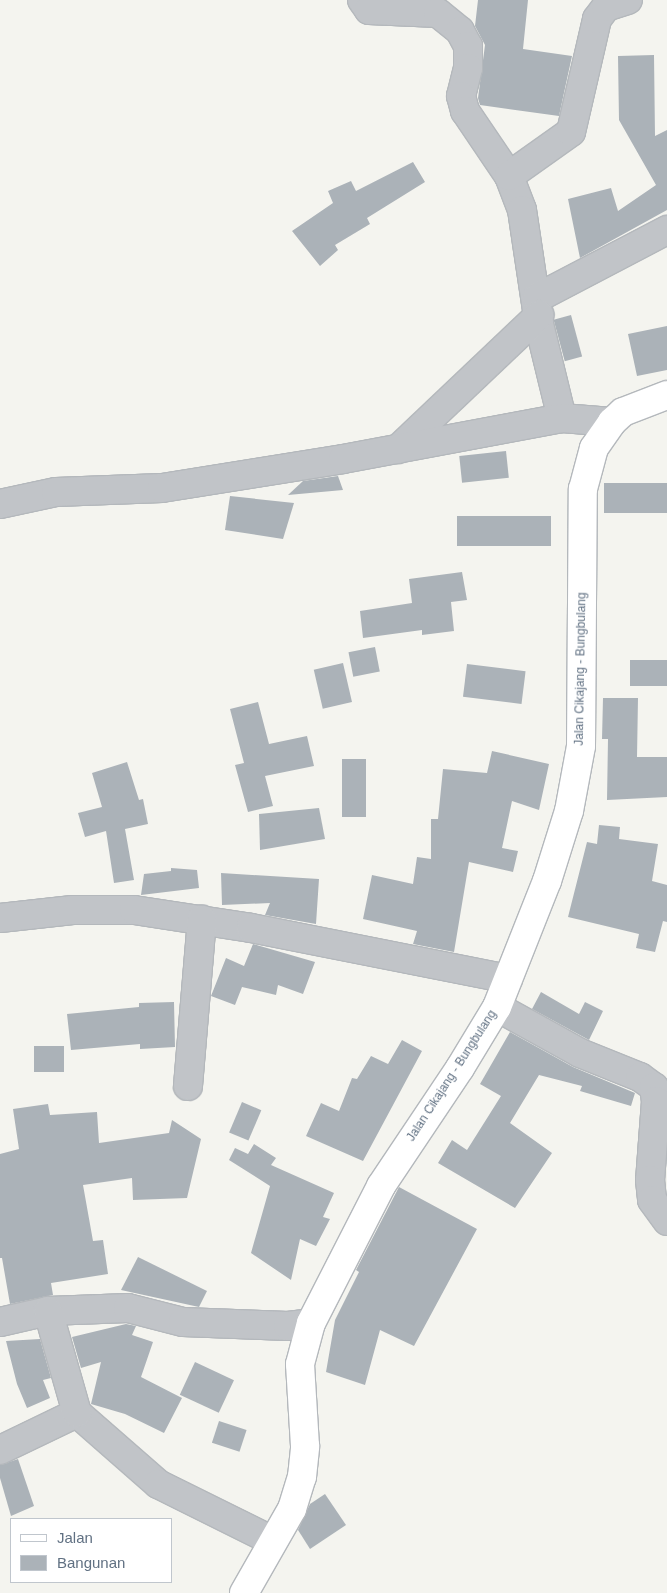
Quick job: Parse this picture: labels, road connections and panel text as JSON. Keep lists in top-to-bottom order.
{
  "streets": {
    "main road": ["Jalan Cikajang - Bungbulang"]
  },
  "legend": ["Jalan", "Bangunan"]
}
